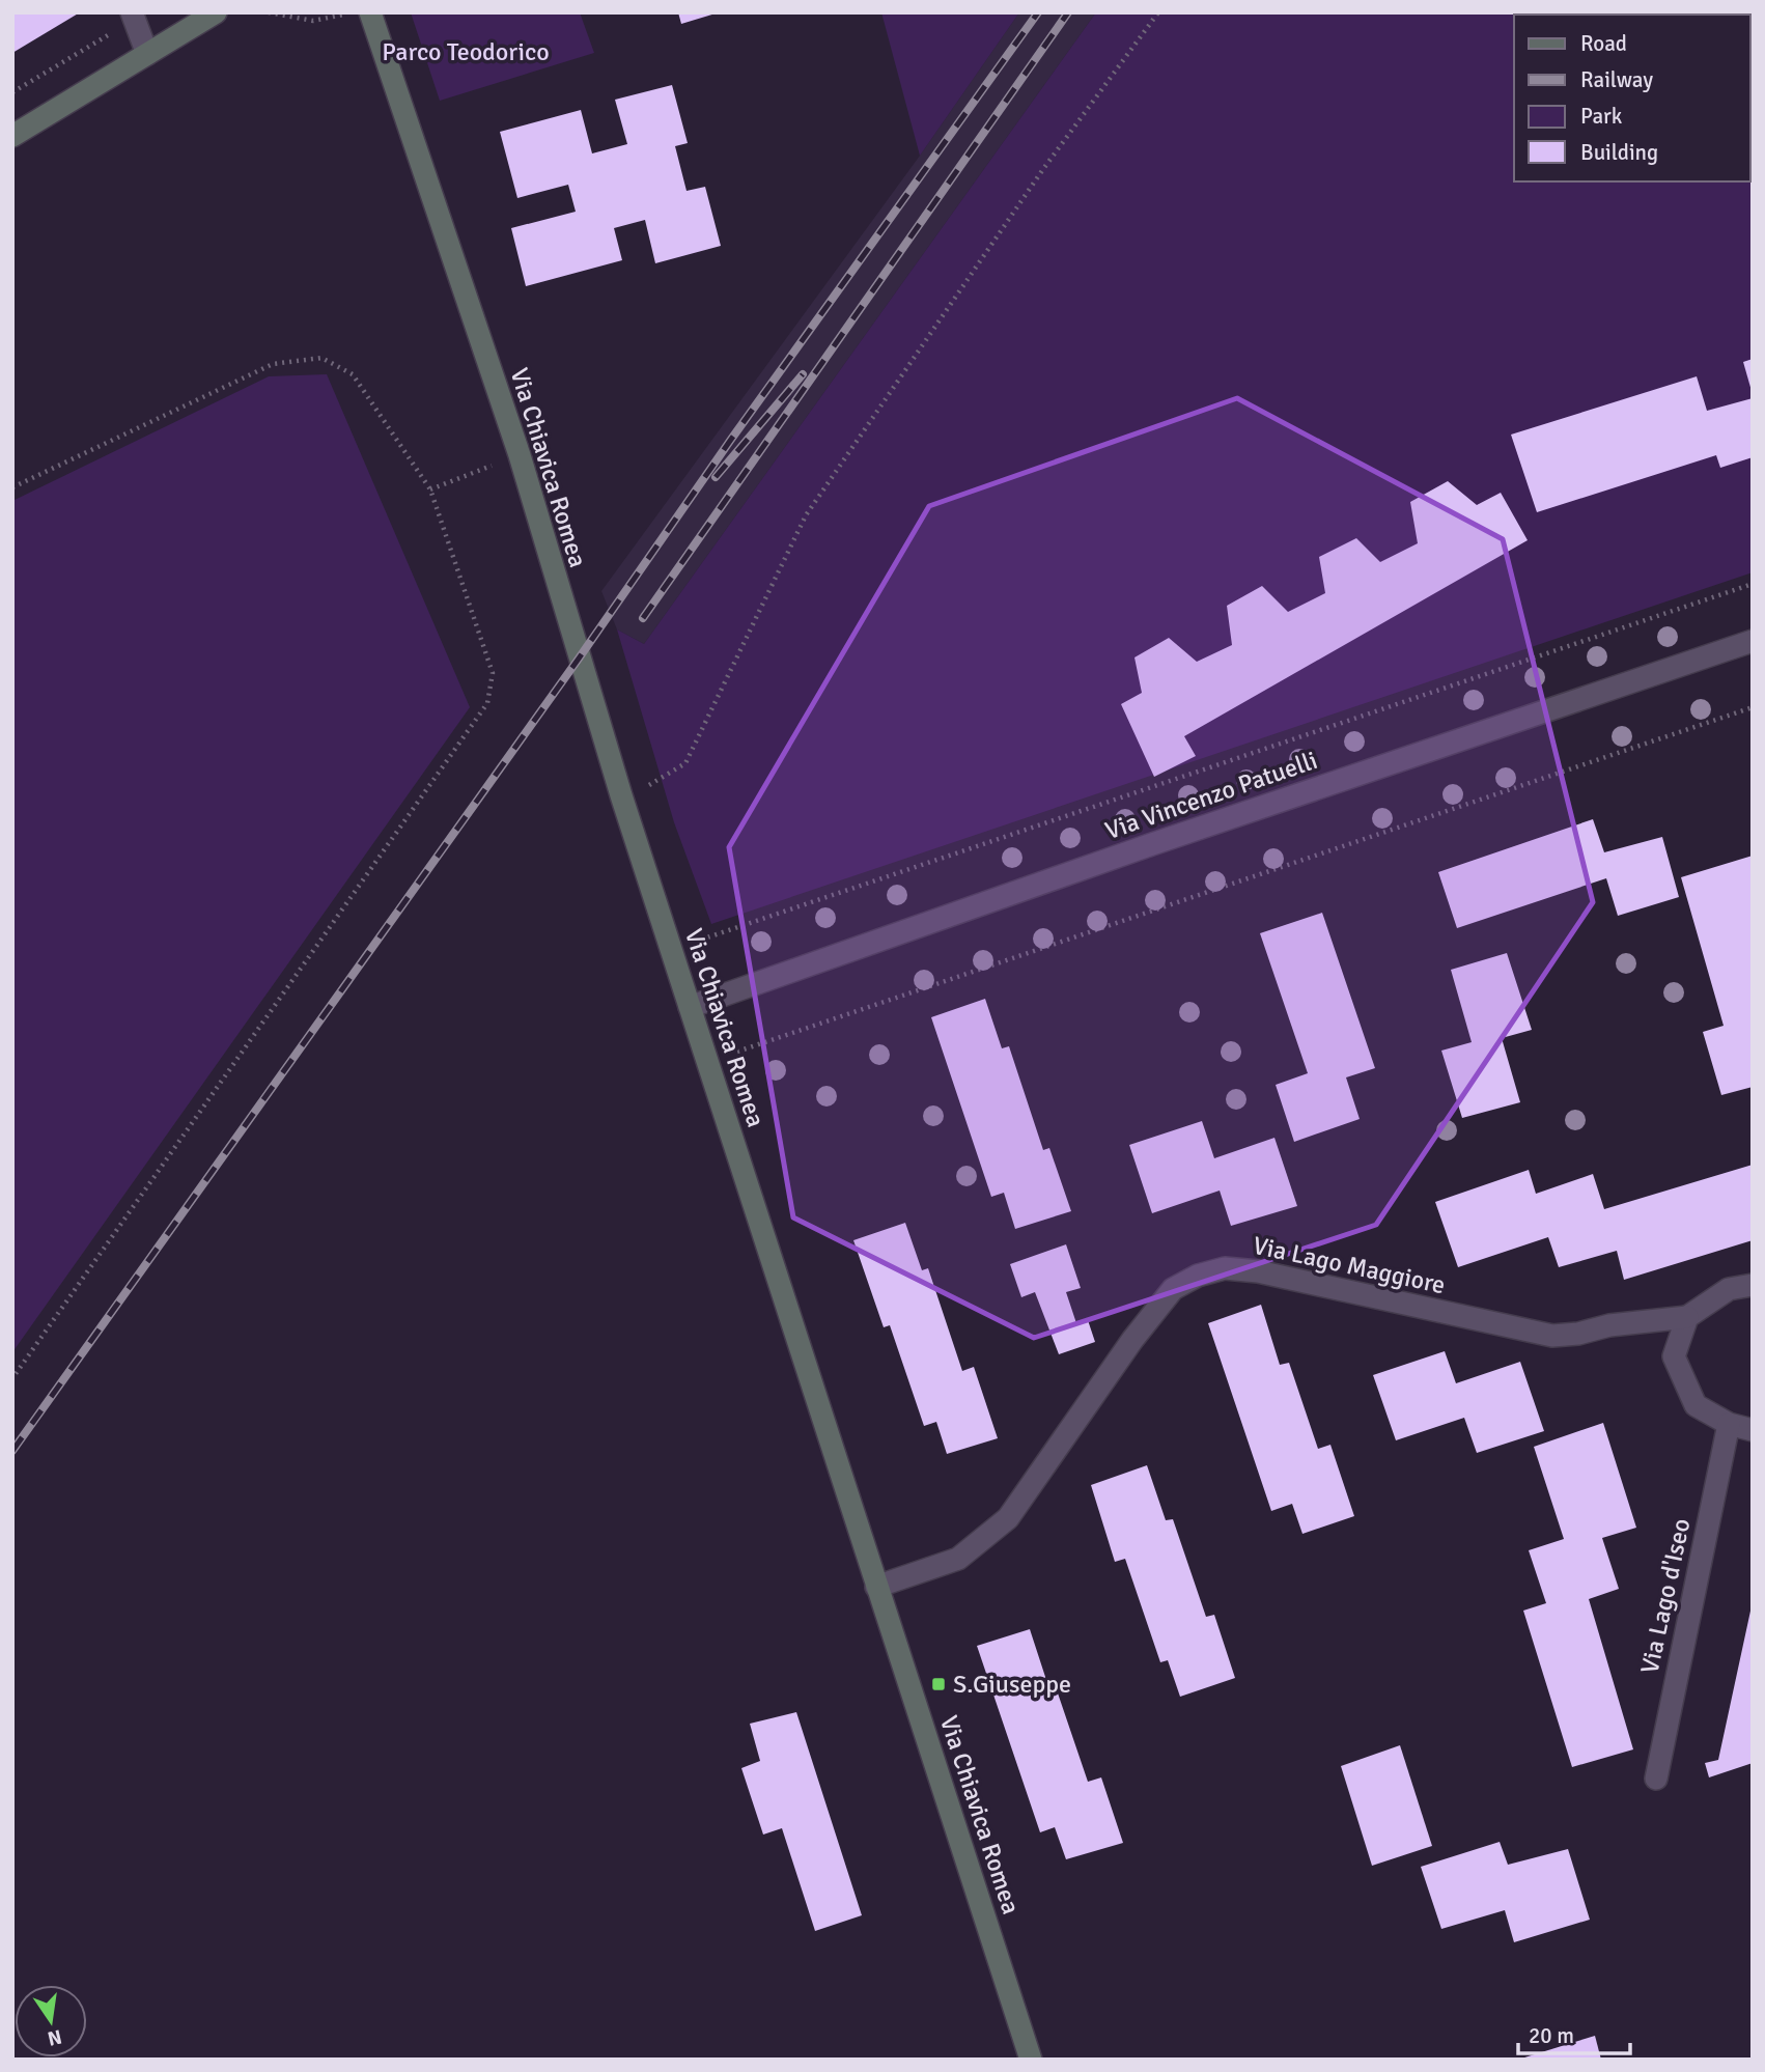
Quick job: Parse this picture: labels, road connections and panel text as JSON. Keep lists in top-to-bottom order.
{
  "streets": {
    "street": [
      "Via Chiavica Romea",
      "Via Vincenzo Patuelli",
      "Via Lago Maggiore",
      "Via Lago d'Iseo"
    ]
  },
  "crossings": [
    ["Via Chiavica Romea", "Via Vincenzo Patuelli"],
    ["Via Chiavica Romea", "Via Lago Maggiore"]
  ],
  "parks": ["Parco Teodorico"],
  "places": {
    "transit": ["S.Giuseppe"]
  },
  "legend": [
    "Road",
    "Railway",
    "Park",
    "Building"
  ],
  "scale_bar": "20 m",
  "north": "bottom"
}
